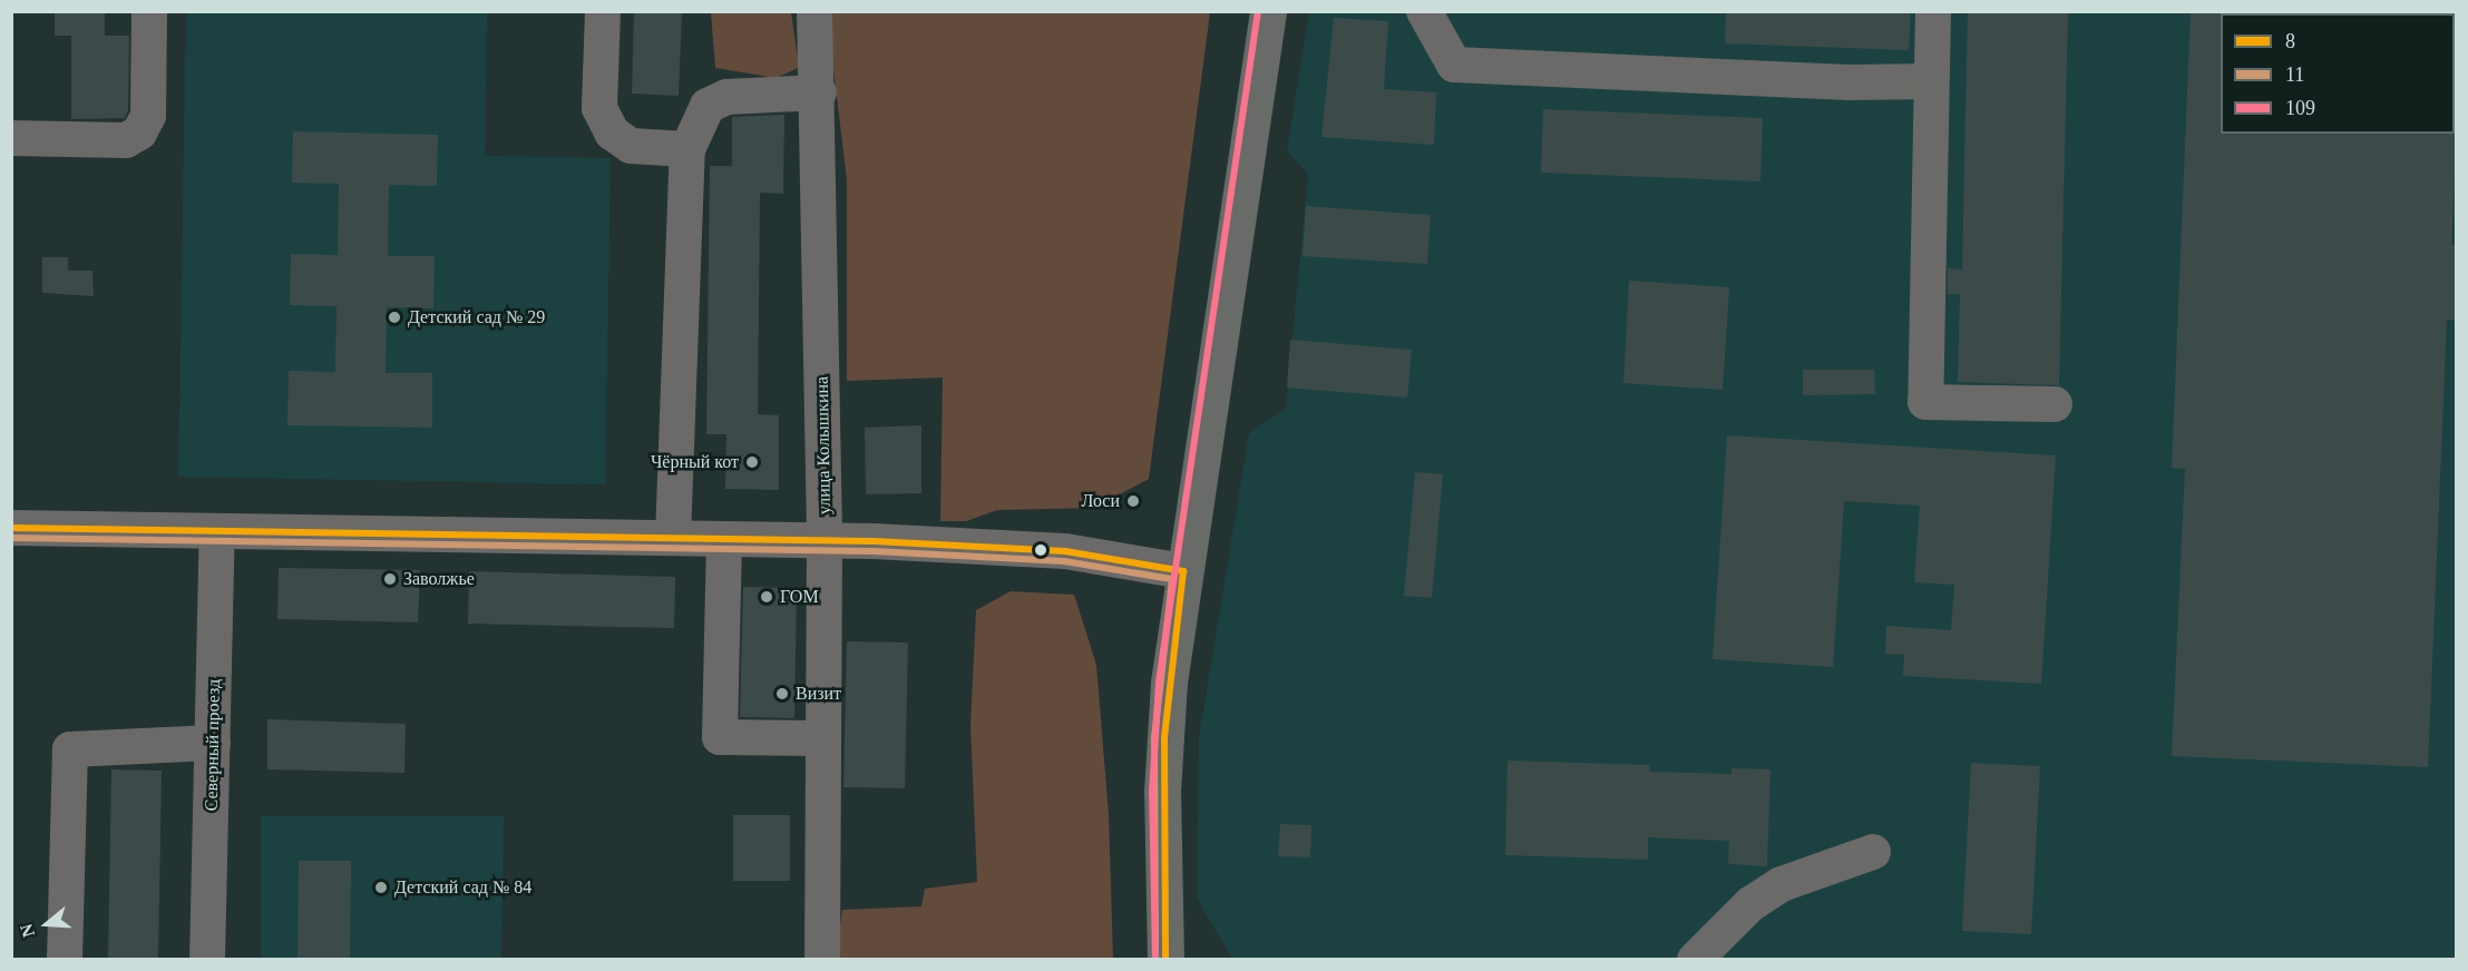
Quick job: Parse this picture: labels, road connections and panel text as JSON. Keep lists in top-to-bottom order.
{
  "streets": {
    "street": ["улица Колышкина", "Северный проезд"]
  },
  "places": [
    "Детский сад № 29",
    "Чёрный кот",
    "Лоси",
    "Заволжье",
    "ГОМ",
    "Визит",
    "Детский сад № 84"
  ],
  "lines": ["transit line 109", "transit line 8", "transit line 11"],
  "legend": ["8", "11", "109"],
  "north": "left"
}
